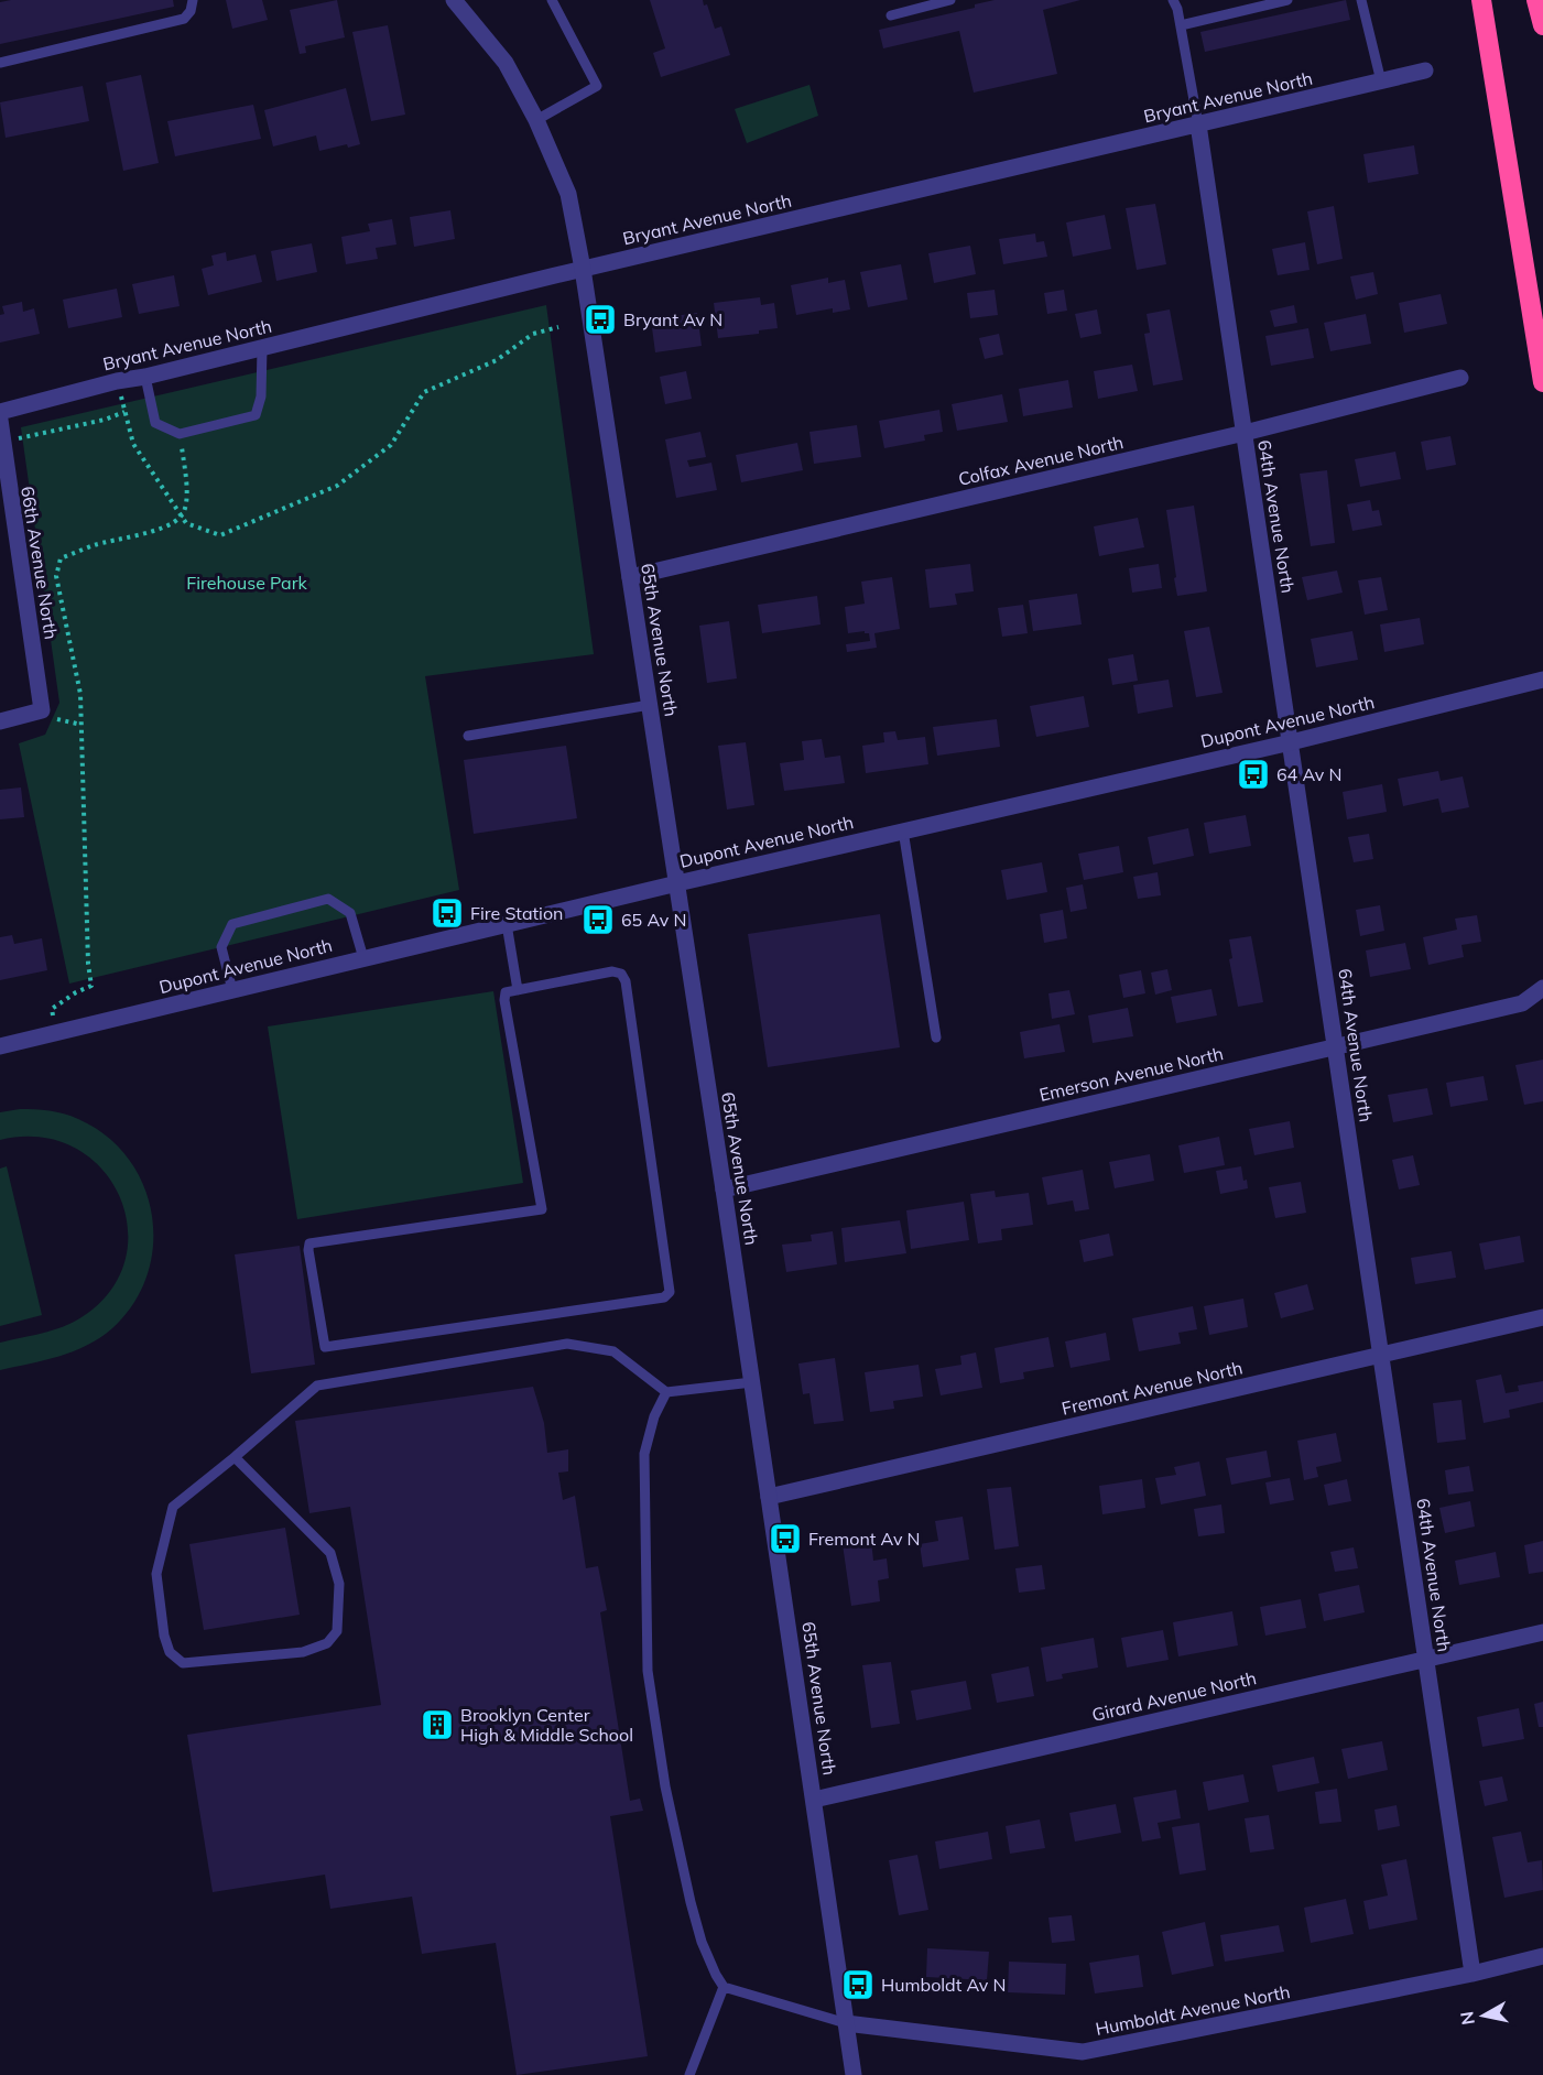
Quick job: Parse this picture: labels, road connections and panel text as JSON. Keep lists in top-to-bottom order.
{
  "streets": {
    "street": [
      "Bryant Avenue North",
      "Colfax Avenue North",
      "64th Avenue North",
      "66th Avenue North",
      "65th Avenue North",
      "Dupont Avenue North",
      "Emerson Avenue North",
      "Fremont Avenue North",
      "Girard Avenue North",
      "Humboldt Avenue North"
    ]
  },
  "crossings": [
    ["Bryant Avenue North", "64th Avenue North"],
    ["Bryant Avenue North", "65th Avenue North"],
    ["Colfax Avenue North", "64th Avenue North"],
    ["Colfax Avenue North", "65th Avenue North"],
    ["64th Avenue North", "Dupont Avenue North"],
    ["64th Avenue North", "Emerson Avenue North"],
    ["64th Avenue North", "Fremont Avenue North"],
    ["64th Avenue North", "Girard Avenue North"],
    ["64th Avenue North", "Humboldt Avenue North"],
    ["65th Avenue North", "Dupont Avenue North"],
    ["65th Avenue North", "Emerson Avenue North"],
    ["65th Avenue North", "Fremont Avenue North"],
    ["65th Avenue North", "Girard Avenue North"],
    ["65th Avenue North", "Humboldt Avenue North"]
  ],
  "parks": ["Firehouse Park"],
  "places": {
    "bus stop": [
      "Bryant Av N",
      "64 Av N",
      "Fire Station",
      "65 Av N",
      "Fremont Av N",
      "Humboldt Av N"
    ],
    "building": ["Brooklyn Center High & Middle School"]
  },
  "north": "left"
}
